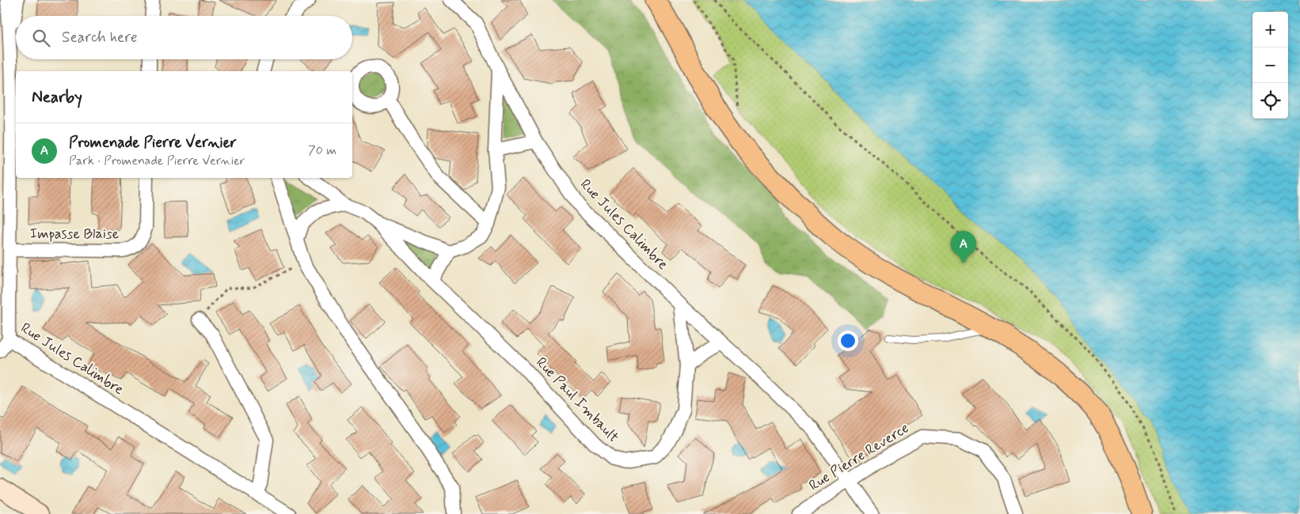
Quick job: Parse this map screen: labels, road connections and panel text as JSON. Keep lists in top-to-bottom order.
{
  "streets": {
    "street": [
      "Rue Jules Calimbre",
      "Impasse Blaise",
      "Rue Paul Imbault",
      "Rue Pierre Reverce"
    ]
  },
  "crossings": [
    ["Rue Jules Calimbre", "Impasse Blaise"],
    ["Rue Jules Calimbre", "Rue Paul Imbault"],
    ["Rue Jules Calimbre", "Rue Pierre Reverce"]
  ],
  "page": {
    "map_buttons": ["+", "−"],
    "search": "Search here",
    "heading": "Nearby",
    "list": [
      {
        "mark": "A",
        "name": "Promenade Pierre Vernier",
        "note": "Park · Promenade Pierre Vernier",
        "value": "70 m"
      }
    ],
    "pins": "A"
  }
}
